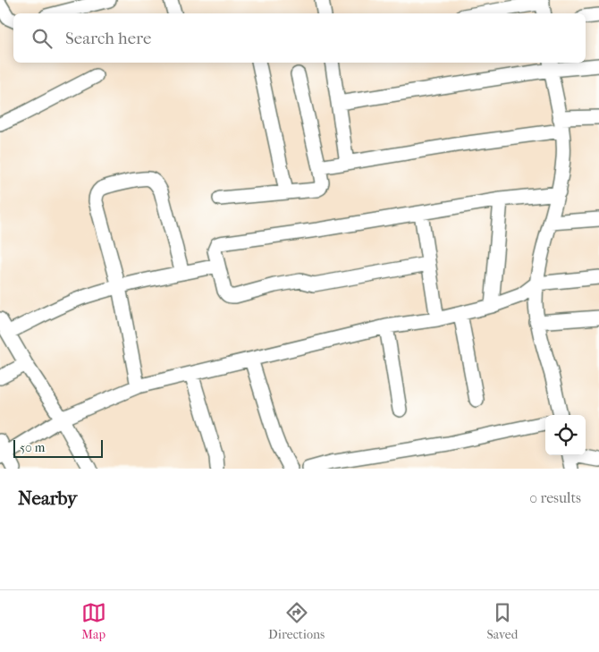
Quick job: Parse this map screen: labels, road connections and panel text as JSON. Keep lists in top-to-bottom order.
{
  "scale_bar": "50 m",
  "page": {
    "search": "Search here",
    "scale": "50 m",
    "heading": ["Nearby", "0 results"],
    "nav": ["Map", "Directions", "Saved"]
  }
}
